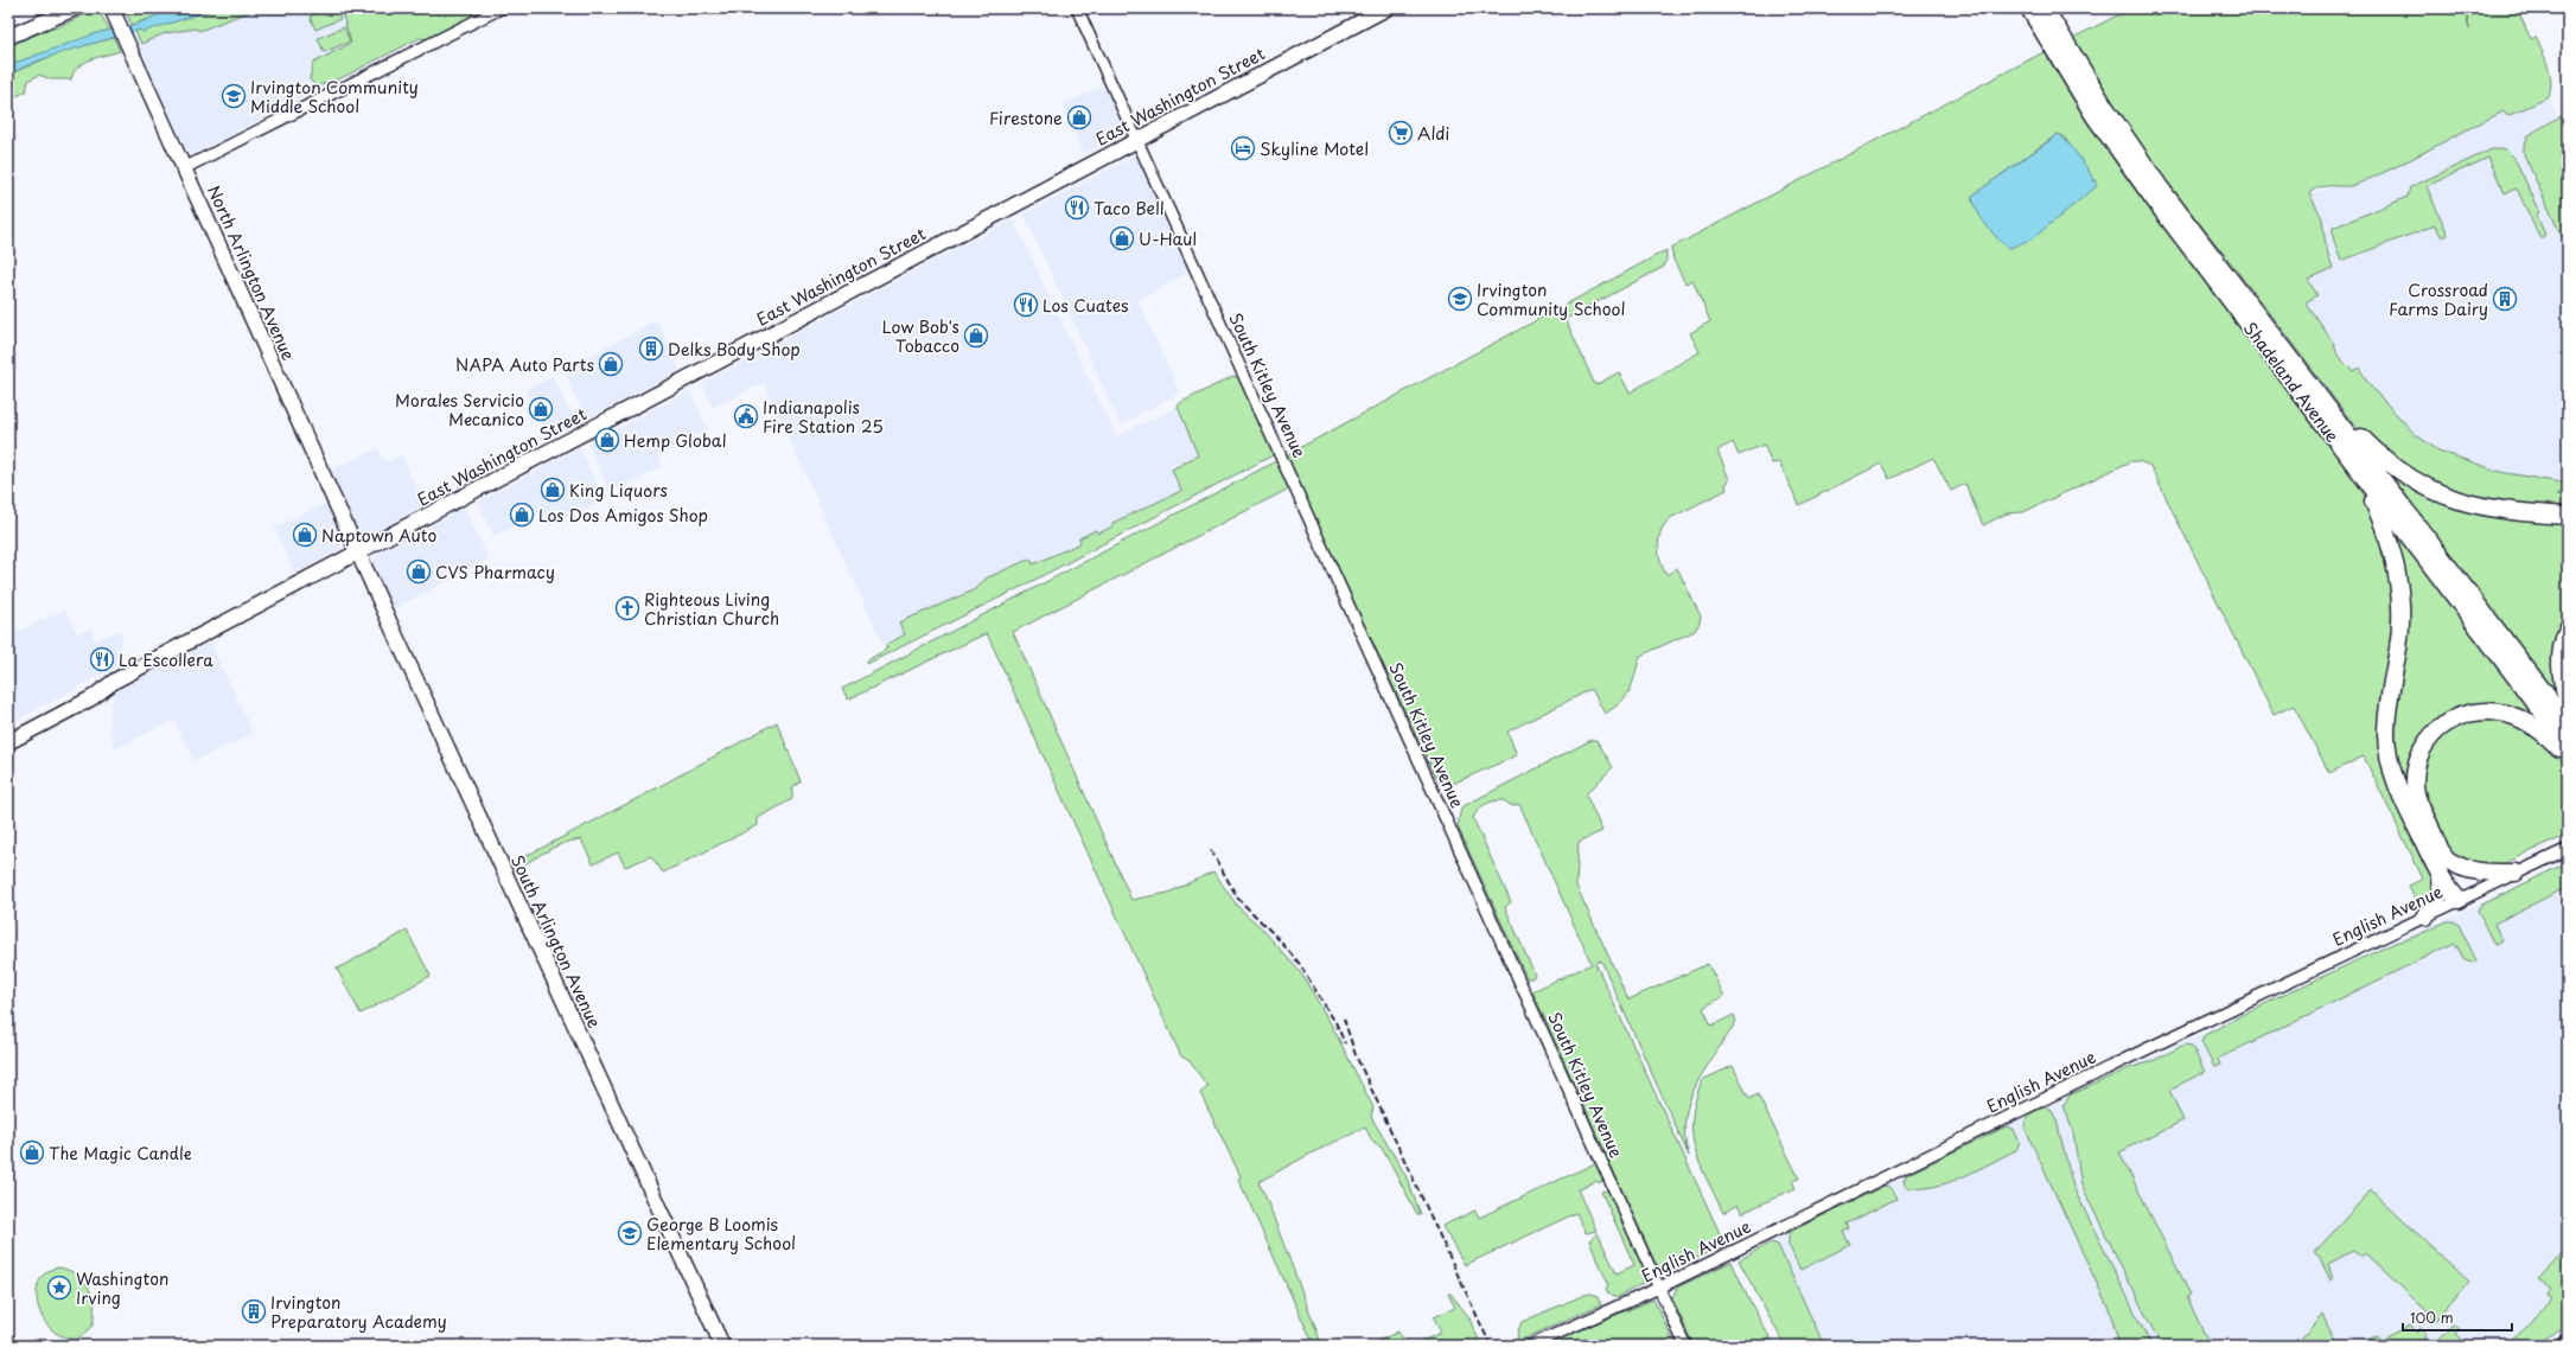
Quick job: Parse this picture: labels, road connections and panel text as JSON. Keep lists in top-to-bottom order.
{
  "streets": {
    "highway": ["Shadeland Avenue"],
    "main road": ["East Washington Street", "North Arlington Avenue", "South Arlington Avenue"],
    "street": ["South Kitley Avenue", "English Avenue"]
  },
  "crossings": [
    ["East Washington Street", "North Arlington Avenue"],
    ["East Washington Street", "South Kitley Avenue"],
    ["East Washington Street", "South Arlington Avenue"],
    ["North Arlington Avenue", "South Arlington Avenue"],
    ["South Kitley Avenue", "English Avenue"]
  ],
  "places": {
    "school or university": ["Irvington Community Middle School", "Irvington Community School", "George B Loomis Elementary School"],
    "shop": [
      "Firestone",
      "U-Haul",
      "Low Bob's Tobacco",
      "NAPA Auto Parts",
      "Morales Servicio Mecanico",
      "Hemp Global",
      "King Liquors",
      "Los Dos Amigos Shop",
      "Naptown Auto",
      "CVS Pharmacy",
      "The Magic Candle"
    ],
    "supermarket": ["Aldi"],
    "hotel": ["Skyline Motel"],
    "restaurant": ["Taco Bell", "Los Cuates", "La Escollera"],
    "building": ["Crossroad Farms Dairy", "Delks Body Shop", "Irvington Preparatory Academy"],
    "public building": ["Indianapolis Fire Station 25"],
    "church": ["Righteous Living Christian Church"],
    "place": ["Washington Irving"]
  },
  "scale_bar": "100 m"
}
